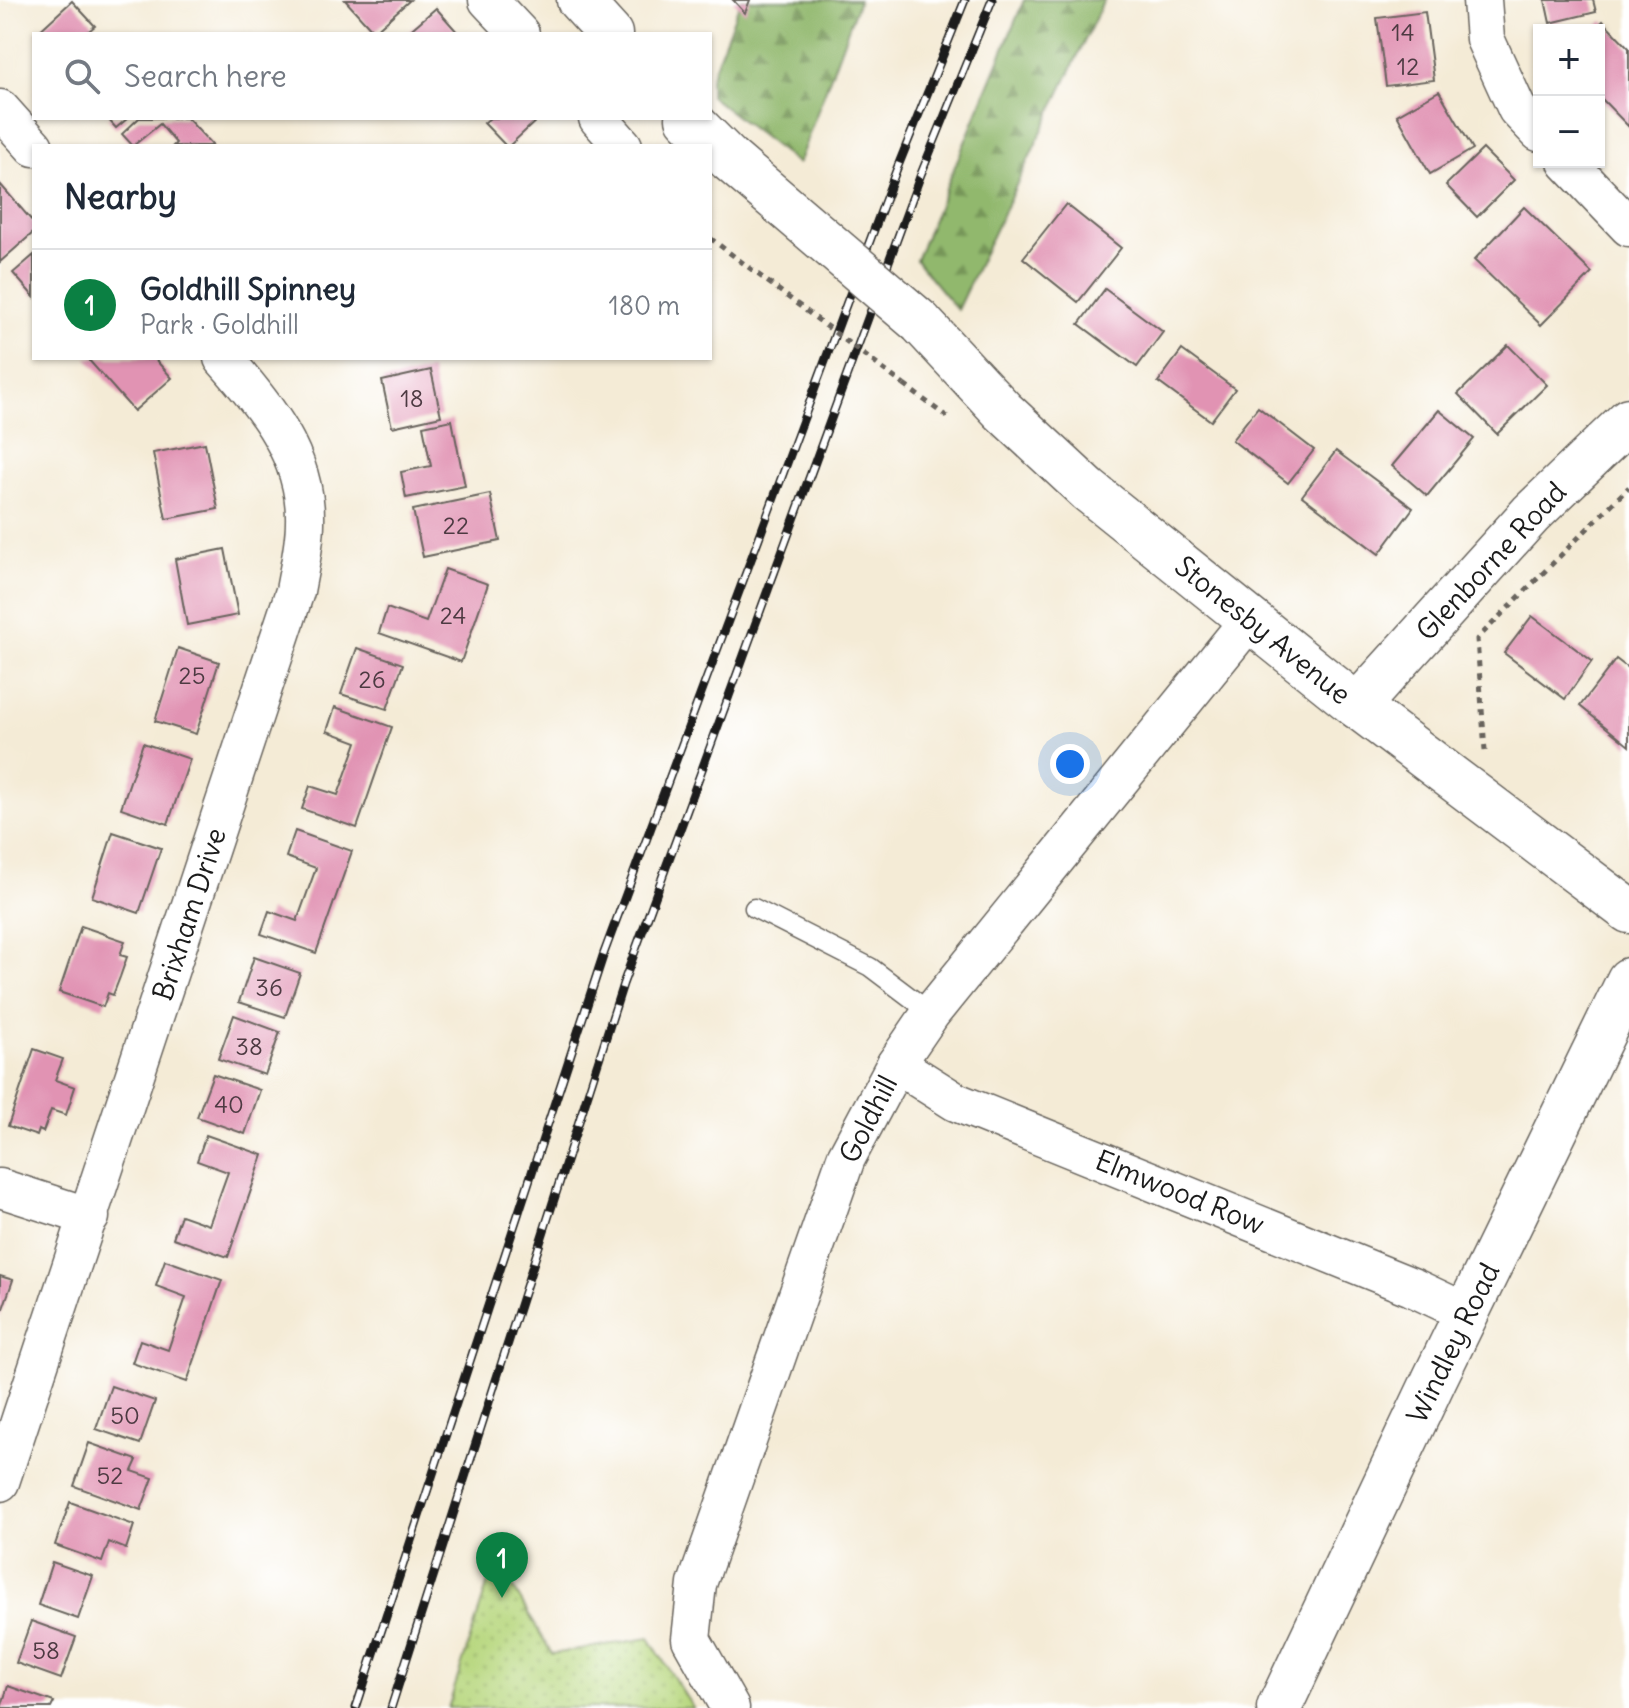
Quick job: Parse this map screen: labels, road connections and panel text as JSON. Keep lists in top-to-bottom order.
{
  "streets": {
    "main road": ["Glenborne Road", "Stonesby Avenue", "Windley Road"],
    "street": ["Brixham Drive", "Goldhill", "Elmwood Row"]
  },
  "crossings": [
    ["Glenborne Road", "Stonesby Avenue"],
    ["Stonesby Avenue", "Goldhill"],
    ["Goldhill", "Elmwood Row"],
    ["Elmwood Row", "Windley Road"]
  ],
  "house_numbers": [
    "14",
    "12",
    "18",
    "22",
    "24",
    "25",
    "26",
    "36",
    "38",
    "40",
    "50",
    "52",
    "58"
  ],
  "page": {
    "map_buttons": ["+", "−"],
    "search": "Search here",
    "heading": "Nearby",
    "list": [
      {
        "mark": "1",
        "name": "Goldhill Spinney",
        "note": "Park · Goldhill",
        "value": "180 m"
      }
    ],
    "pins": "1"
  }
}
